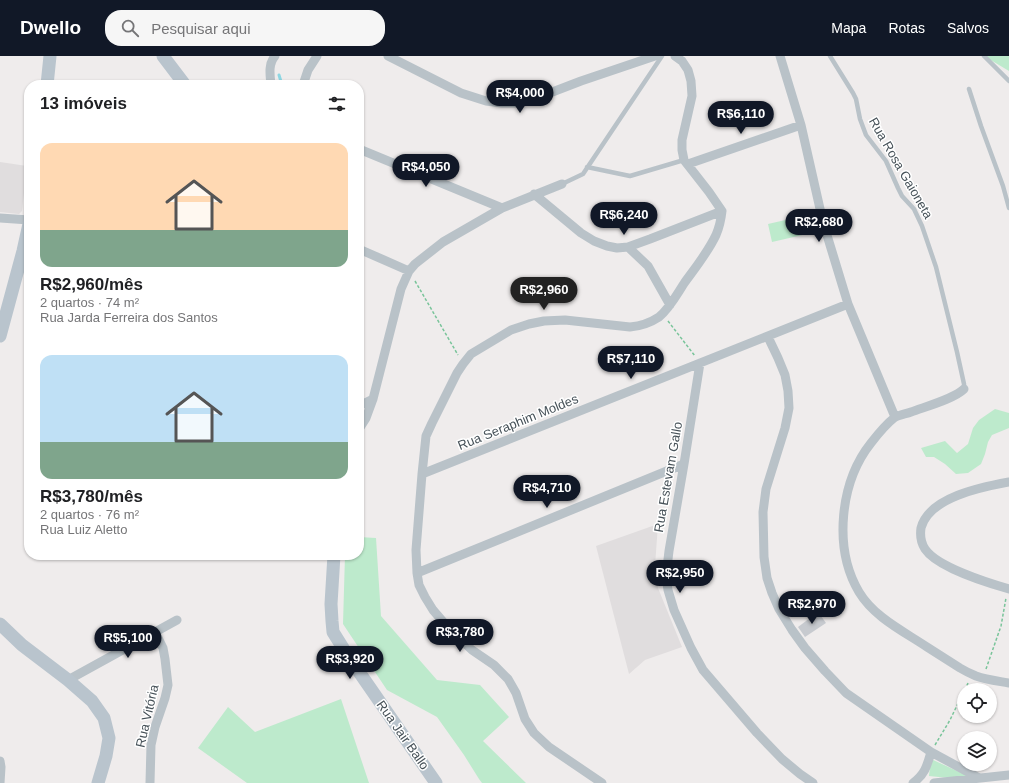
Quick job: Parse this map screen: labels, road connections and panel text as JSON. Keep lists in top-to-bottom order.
{
  "streets": {
    "main road": ["Rua Jair Ballo"],
    "street": ["Rua Seraphim Moldes", "Rua Estevam Gallo", "Rua Vitória"],
    "lane": ["Rua Rosa Gaioneta"]
  },
  "crossings": [
    ["Rua Seraphim Moldes", "Rua Estevam Gallo"]
  ],
  "page": {
    "header": "Dwello",
    "search": "Pesquisar aqui",
    "nav": ["Mapa", "Rotas", "Salvos"],
    "price": [
      "R$4,000",
      "R$6,110",
      "R$4,050",
      "R$6,240",
      "R$2,680",
      "R$2,960",
      "R$7,110",
      "R$4,710",
      "R$2,950",
      "R$2,970",
      "R$3,780",
      "R$5,100",
      "R$3,920"
    ],
    "heading": "13 imóveis",
    "list": [
      {
        "name": "R$2,960/mês",
        "note": "2 quartos · 74 m² · Rua Jarda Ferreira dos Santos"
      },
      {
        "name": "R$3,780/mês",
        "note": "2 quartos · 76 m² · Rua Luiz Aletto"
      }
    ]
  }
}
